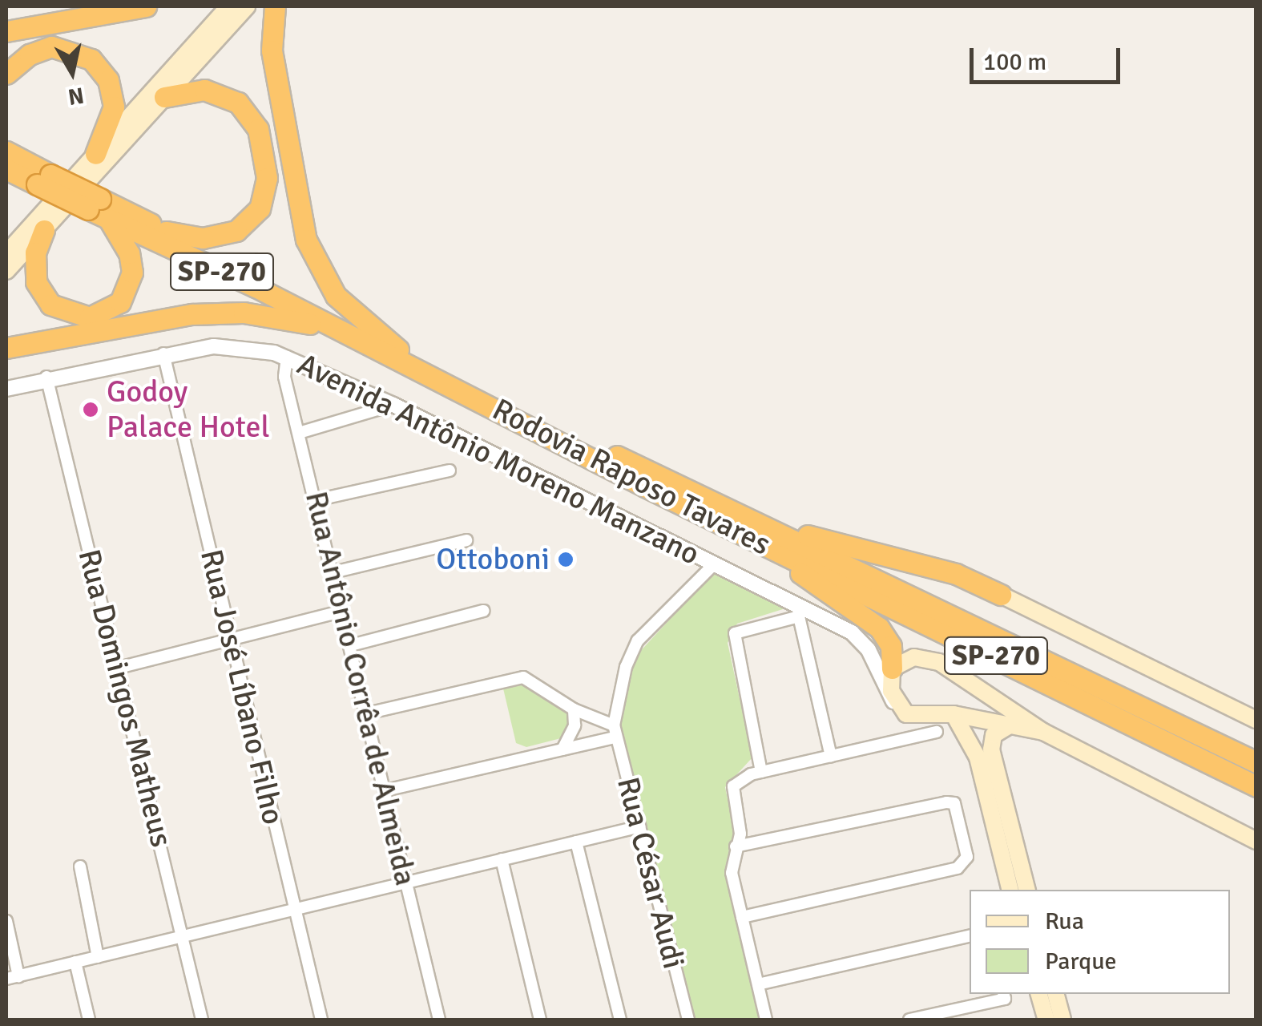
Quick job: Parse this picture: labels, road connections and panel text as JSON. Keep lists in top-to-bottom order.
{
  "streets": {
    "highway": ["SP-270", "Rodovia Raposo Tavares"],
    "street": [
      "Avenida Antônio Moreno Manzano",
      "Rua José Líbano Filho",
      "Rua Antônio Corrêa de Almeida",
      "Rua Domingos Matheus",
      "Rua César Audi"
    ]
  },
  "crossings": [
    ["Avenida Antônio Moreno Manzano", "Rua José Líbano Filho"],
    ["Avenida Antônio Moreno Manzano", "Rua Antônio Corrêa de Almeida"],
    ["Avenida Antônio Moreno Manzano", "Rua Domingos Matheus"]
  ],
  "places": ["Godoy Palace Hotel", "Ottoboni"],
  "legend": ["Rua", "Parque"],
  "scale_bar": "100 m",
  "north": "bottom"
}
